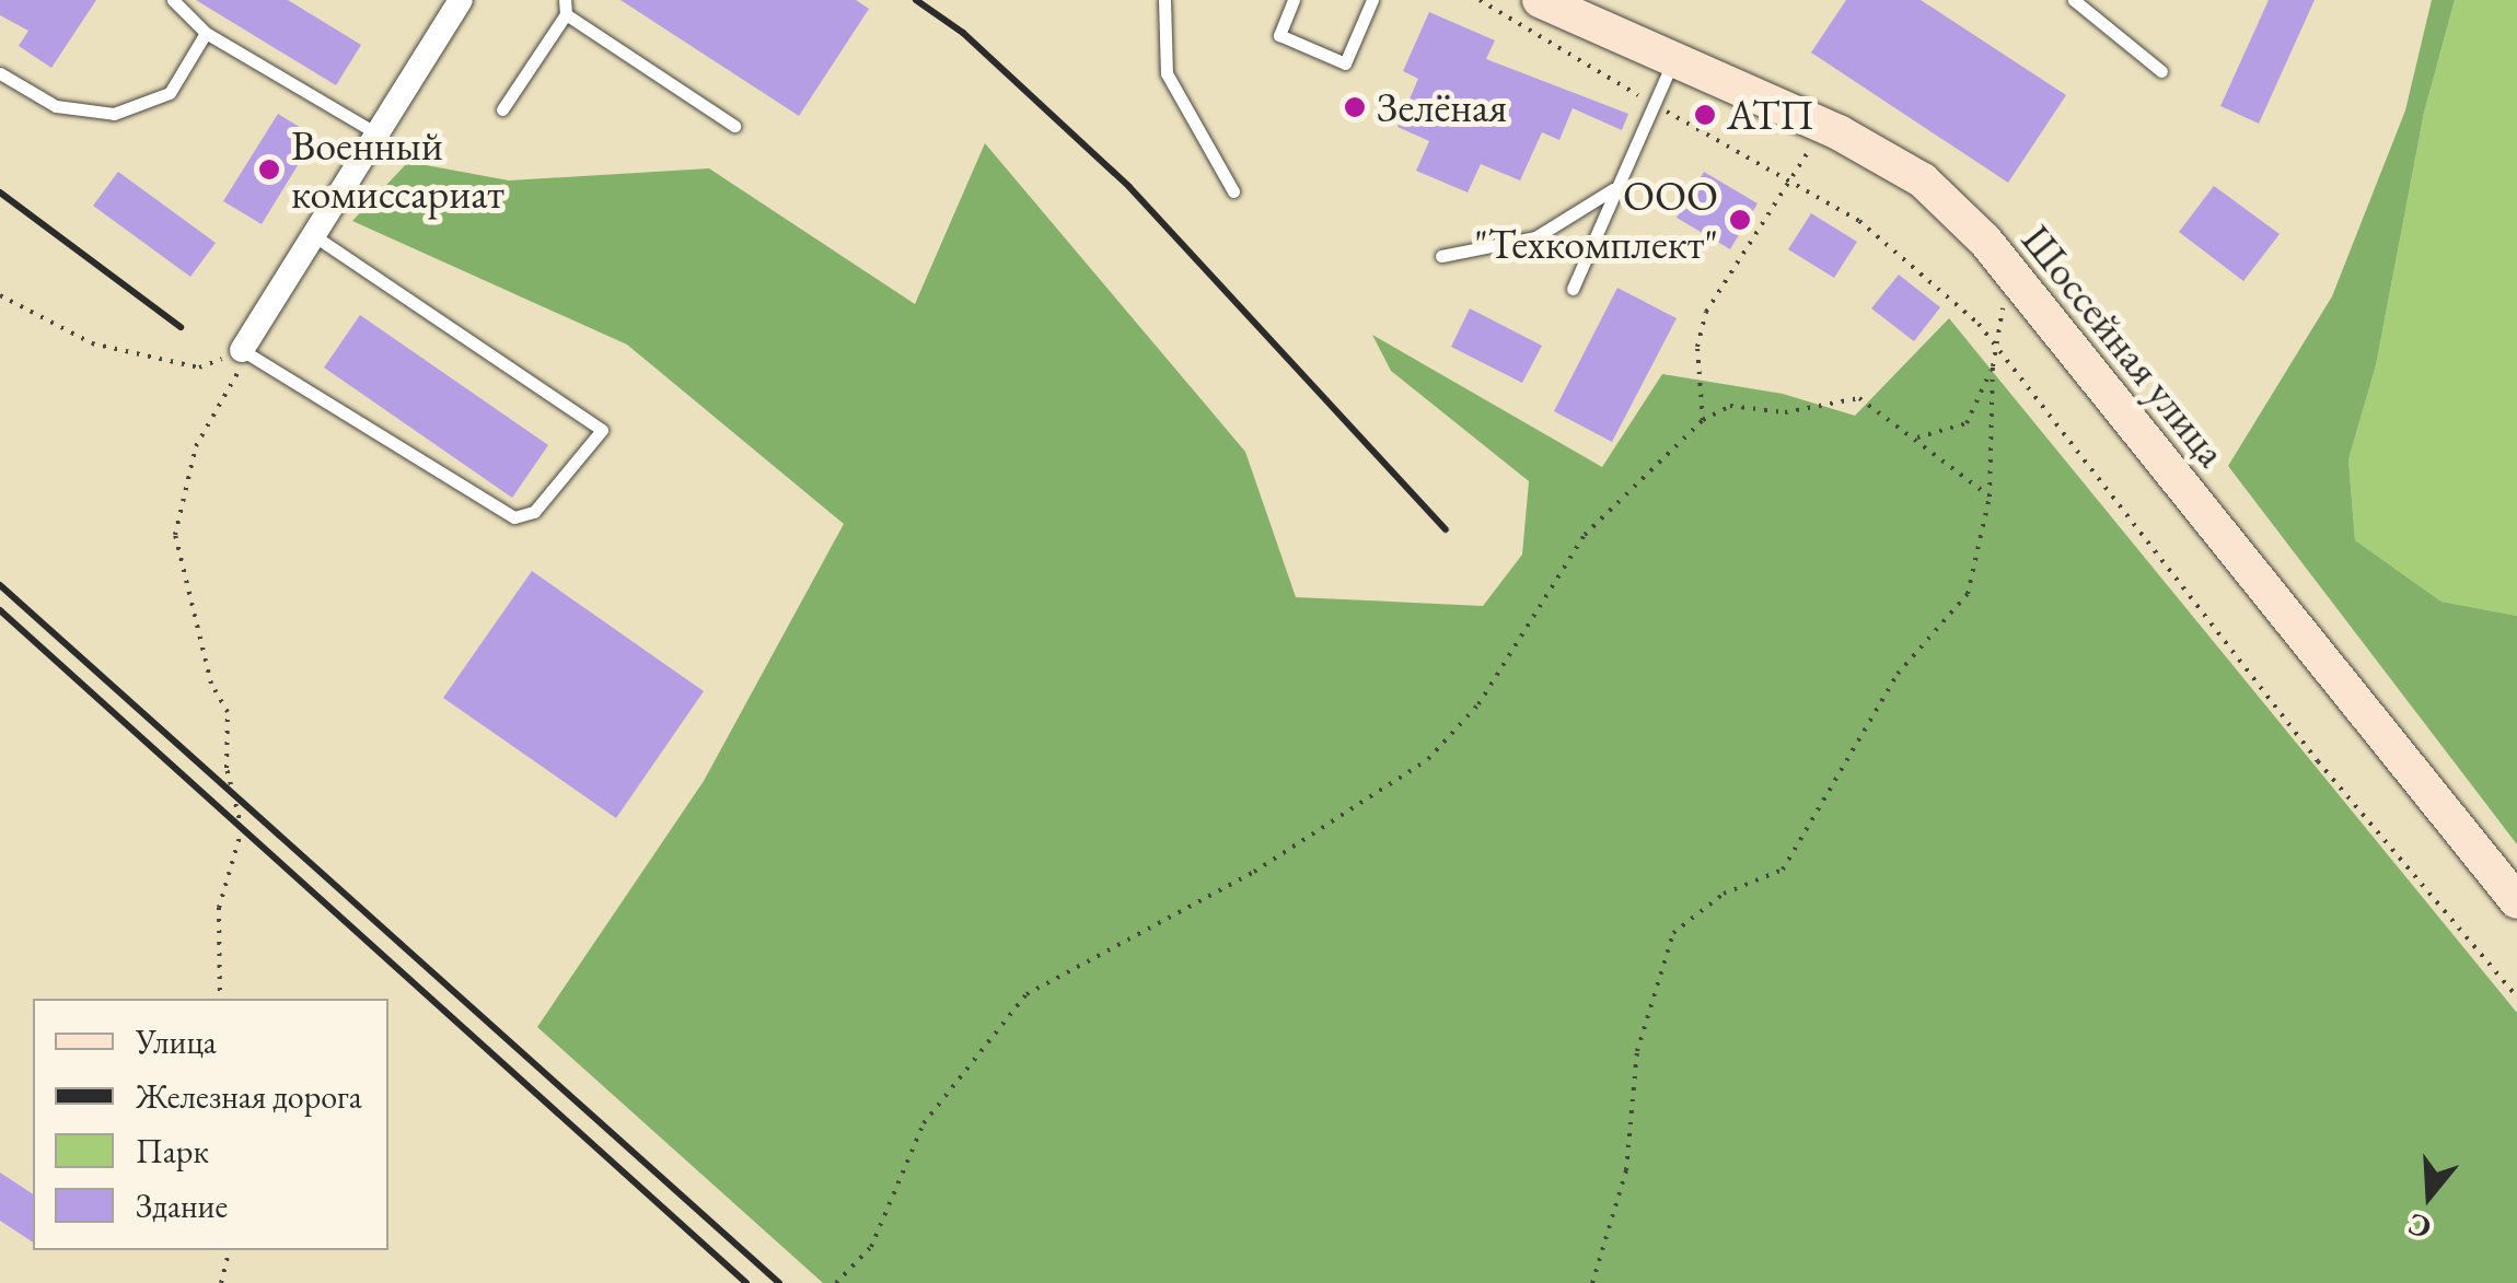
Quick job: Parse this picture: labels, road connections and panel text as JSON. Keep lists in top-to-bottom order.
{
  "streets": {
    "main road": ["Шоссейная улица"]
  },
  "places": [
    "Зелёная",
    "АТП",
    "Военный комиссариат",
    "ООО \"Техкомплект\""
  ],
  "legend": [
    "Улица",
    "Железная дорога",
    "Парк",
    "Здание"
  ],
  "north": "bottom"
}
